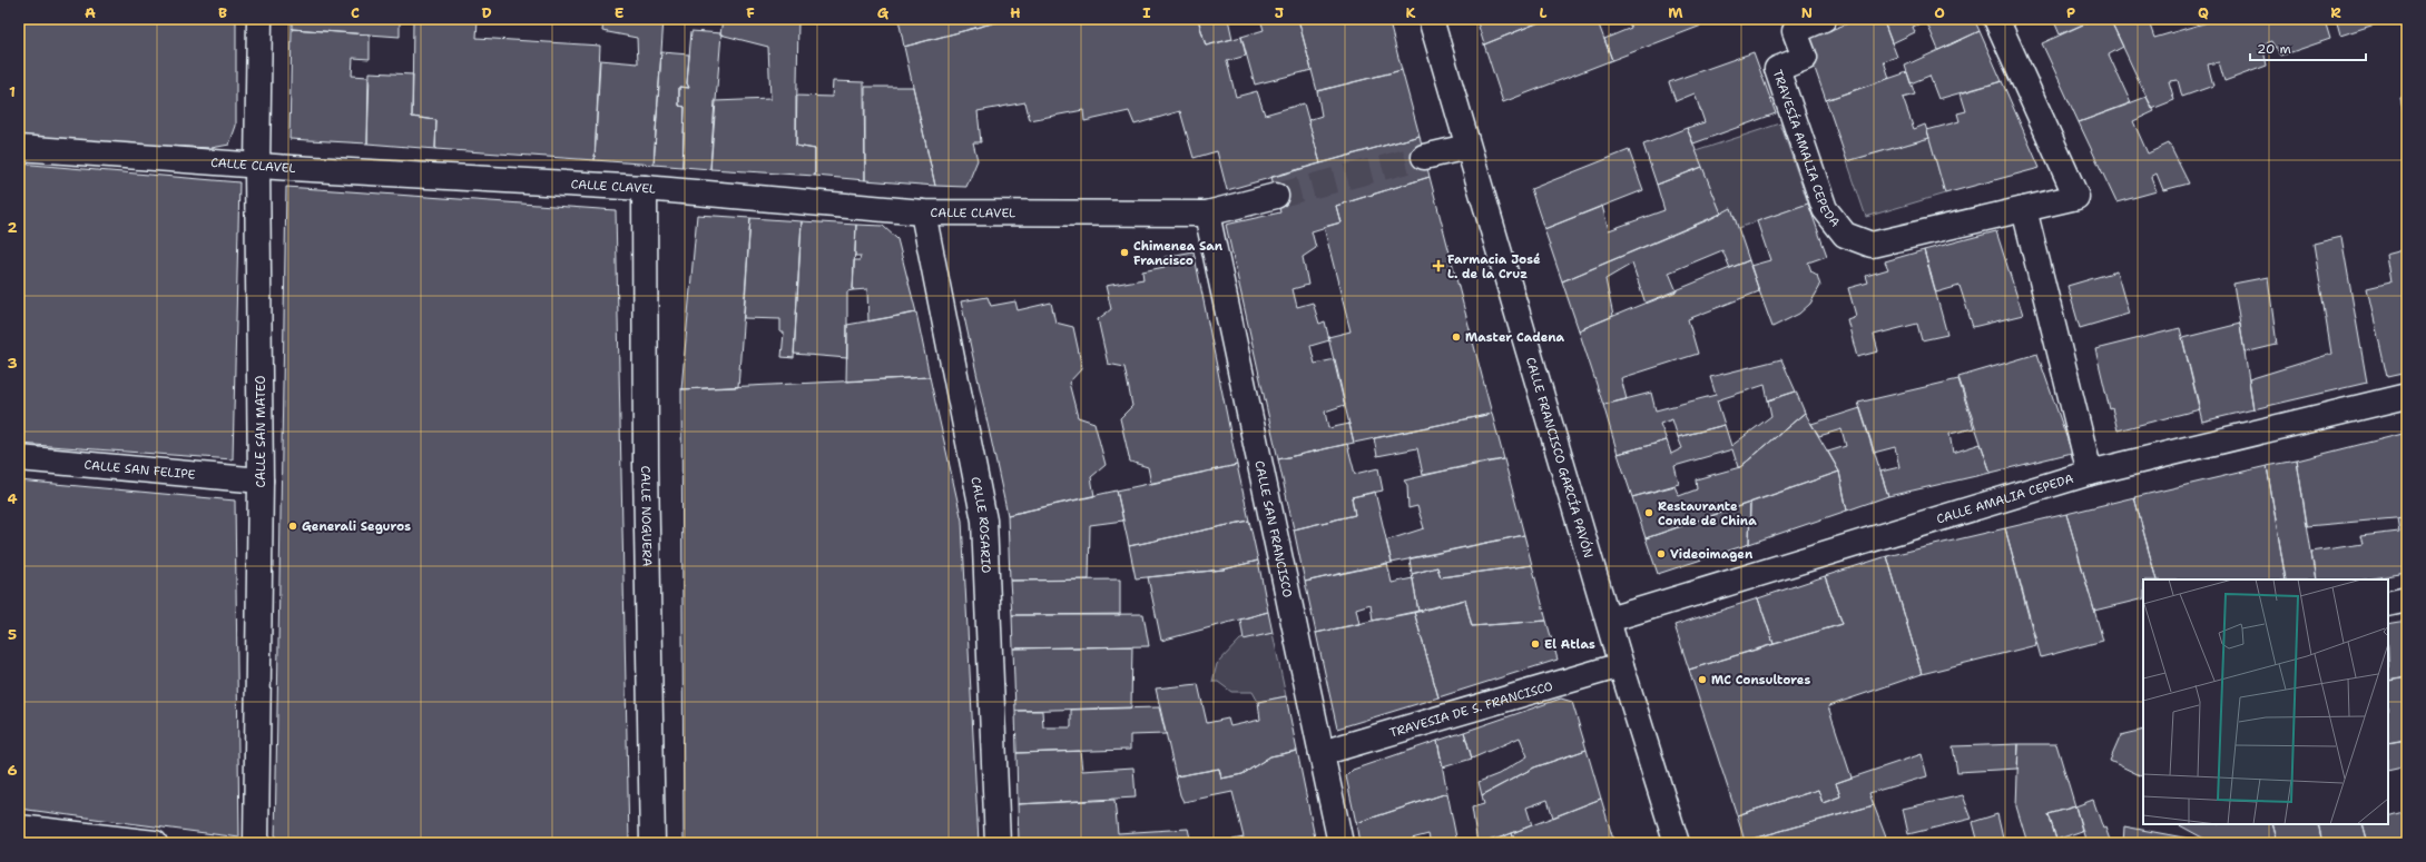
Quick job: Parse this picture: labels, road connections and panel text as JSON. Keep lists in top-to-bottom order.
{
  "streets": {
    "street": [
      "TRAVESÍA AMALIA CEPEDA",
      "CALLE CLAVEL",
      "CALLE SAN MATEO",
      "CALLE FRANCISCO GARCÍA PAVÓN",
      "CALLE SAN FELIPE",
      "CALLE AMALIA CEPEDA",
      "CALLE NOGUERA",
      "CALLE ROSARIO",
      "CALLE SAN FRANCISCO",
      "TRAVESIA DE S. FRANCISCO"
    ]
  },
  "crossings": [
    ["CALLE CLAVEL", "CALLE SAN MATEO"],
    ["CALLE CLAVEL", "CALLE NOGUERA"],
    ["CALLE CLAVEL", "CALLE ROSARIO"],
    ["CALLE CLAVEL", "CALLE SAN FRANCISCO"],
    ["CALLE SAN MATEO", "CALLE SAN FELIPE"],
    ["CALLE FRANCISCO GARCÍA PAVÓN", "CALLE AMALIA CEPEDA"],
    ["CALLE FRANCISCO GARCÍA PAVÓN", "TRAVESIA DE S. FRANCISCO"],
    ["CALLE SAN FRANCISCO", "TRAVESIA DE S. FRANCISCO"]
  ],
  "places": {
    "other": [
      "Chimenea San Francisco",
      "Master Cadena",
      "Restaurante Conde de China",
      "Generali Seguros",
      "Videoimagen",
      "El Atlas",
      "MC Consultores"
    ],
    "health": ["Farmacia José L. de la Cruz"]
  },
  "scale_bar": "20 m",
  "grid": {
    "columns": [
      "A",
      "B",
      "C",
      "D",
      "E",
      "F",
      "G",
      "H",
      "I",
      "J",
      "K",
      "L",
      "M",
      "N",
      "O",
      "P",
      "Q",
      "R"
    ],
    "rows": [
      "1",
      "2",
      "3",
      "4",
      "5",
      "6"
    ]
  }
}
